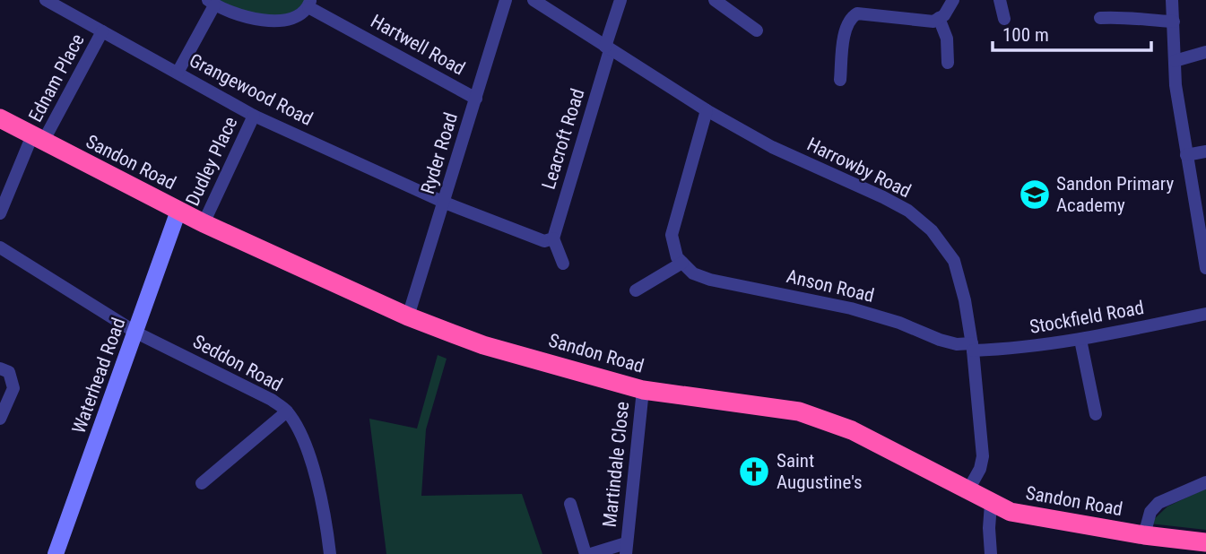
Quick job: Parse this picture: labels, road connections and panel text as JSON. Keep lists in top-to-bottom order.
{
  "streets": {
    "highway": ["Sandon Road"],
    "street": [
      "Hartwell Road",
      "Ednam Place",
      "Grangewood Road",
      "Leacroft Road",
      "Ryder Road",
      "Dudley Place",
      "Harrowby Road",
      "Anson Road",
      "Stockfield Road",
      "Seddon Road",
      "Waterhead Road",
      "Martindale Close"
    ]
  },
  "crossings": [
    ["Hartwell Road", "Ryder Road"],
    ["Ednam Place", "Grangewood Road"],
    ["Ednam Place", "Sandon Road"],
    ["Grangewood Road", "Ryder Road"],
    ["Grangewood Road", "Dudley Place"],
    ["Leacroft Road", "Harrowby Road"],
    ["Ryder Road", "Sandon Road"],
    ["Dudley Place", "Sandon Road"],
    ["Sandon Road", "Harrowby Road"],
    ["Sandon Road", "Waterhead Road"],
    ["Sandon Road", "Martindale Close"],
    ["Harrowby Road", "Anson Road"],
    ["Harrowby Road", "Stockfield Road"],
    ["Anson Road", "Stockfield Road"],
    ["Seddon Road", "Waterhead Road"]
  ],
  "places": {
    "school or university": ["Sandon Primary Academy"],
    "church": ["Saint Augustine's"]
  },
  "scale_bar": "100 m"
}
